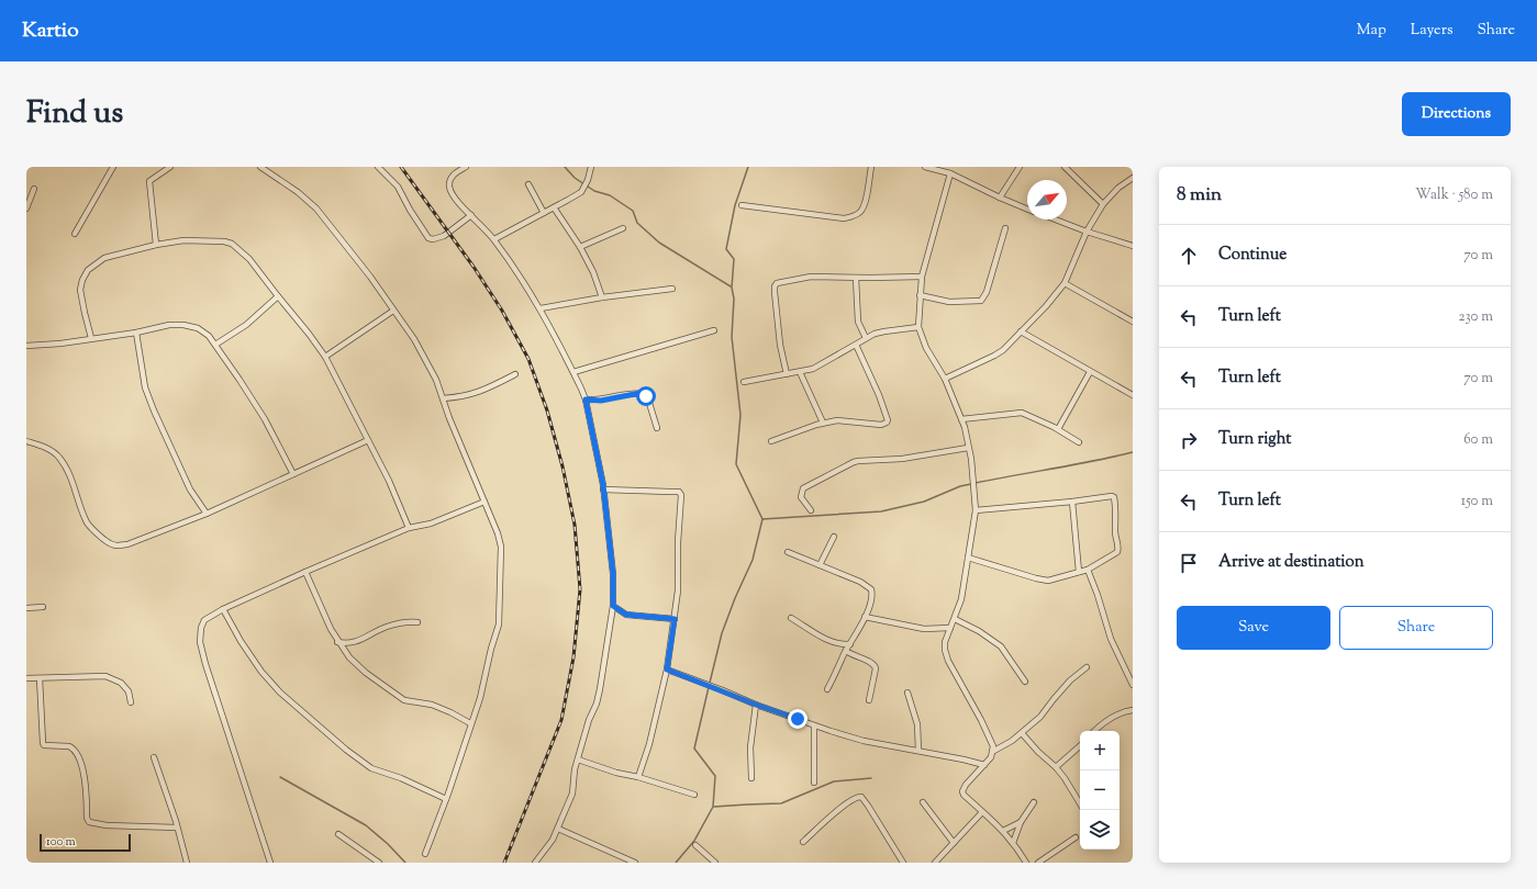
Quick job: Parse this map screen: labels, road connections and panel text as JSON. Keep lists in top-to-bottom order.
{
  "scale_bar": "100 m",
  "north": "top right",
  "page": {
    "header": "Kartio",
    "nav": ["Map", "Layers", "Share"],
    "title": "Find us",
    "buttons": [
      "Directions",
      ["Save", "Share"]
    ],
    "heading": ["8 min", "Walk · 580 m"],
    "list": [
      ["Continue", "70 m"],
      ["Turn left", "230 m"],
      ["Turn left", "70 m"],
      ["Turn right", "60 m"],
      ["Turn left", "150 m"],
      "Arrive at destination"
    ],
    "map_buttons": ["+", "−"],
    "scale": "100 m"
  }
}
